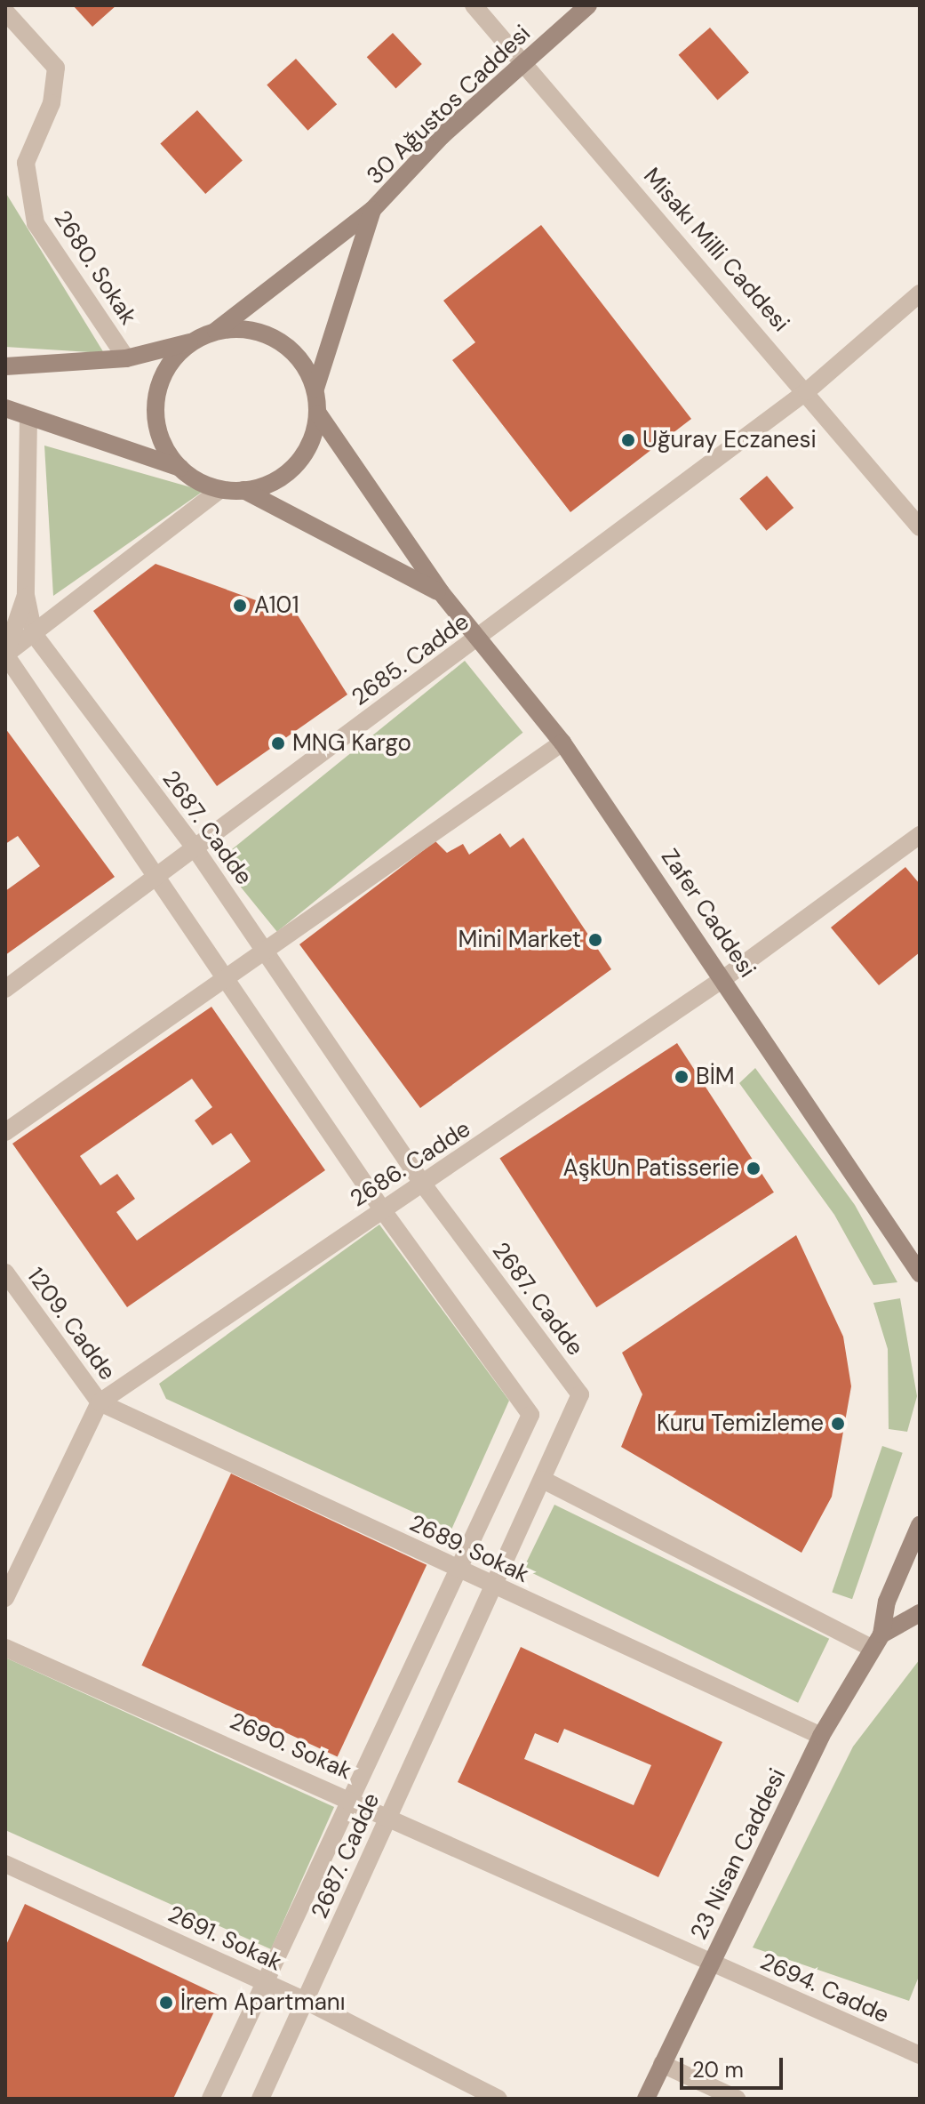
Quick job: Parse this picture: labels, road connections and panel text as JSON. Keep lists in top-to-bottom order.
{
  "streets": {
    "main road": ["30 Ağustos Caddesi", "Zafer Caddesi", "23 Nisan Caddesi"],
    "street": [
      "Misakı Milli Caddesi",
      "2680. Sokak",
      "2685. Cadde",
      "2687. Cadde",
      "2686. Cadde",
      "1209. Cadde",
      "2689. Sokak",
      "2690. Sokak",
      "2691. Sokak",
      "2694. Cadde"
    ]
  },
  "crossings": [
    ["30 Ağustos Caddesi", "Misakı Milli Caddesi"],
    ["30 Ağustos Caddesi", "Zafer Caddesi"],
    ["Misakı Milli Caddesi", "2685. Cadde"],
    ["2685. Cadde", "2687. Cadde"],
    ["2685. Cadde", "Zafer Caddesi"],
    ["2687. Cadde", "2686. Cadde"],
    ["2687. Cadde", "2689. Sokak"],
    ["2687. Cadde", "2690. Sokak"],
    ["2687. Cadde", "2691. Sokak"],
    ["Zafer Caddesi", "2686. Cadde"],
    ["2686. Cadde", "1209. Cadde"],
    ["2686. Cadde", "2689. Sokak"],
    ["1209. Cadde", "2689. Sokak"],
    ["2689. Sokak", "23 Nisan Caddesi"],
    ["2690. Sokak", "23 Nisan Caddesi"],
    ["2690. Sokak", "2694. Cadde"],
    ["23 Nisan Caddesi", "2694. Cadde"]
  ],
  "places": [
    "Uğuray Eczanesi",
    "A101",
    "MNG Kargo",
    "Mini Market",
    "BİM",
    "AşkUn Patisserie",
    "Kuru Temizleme",
    "İrem Apartmanı"
  ],
  "scale_bar": "20 m"
}
